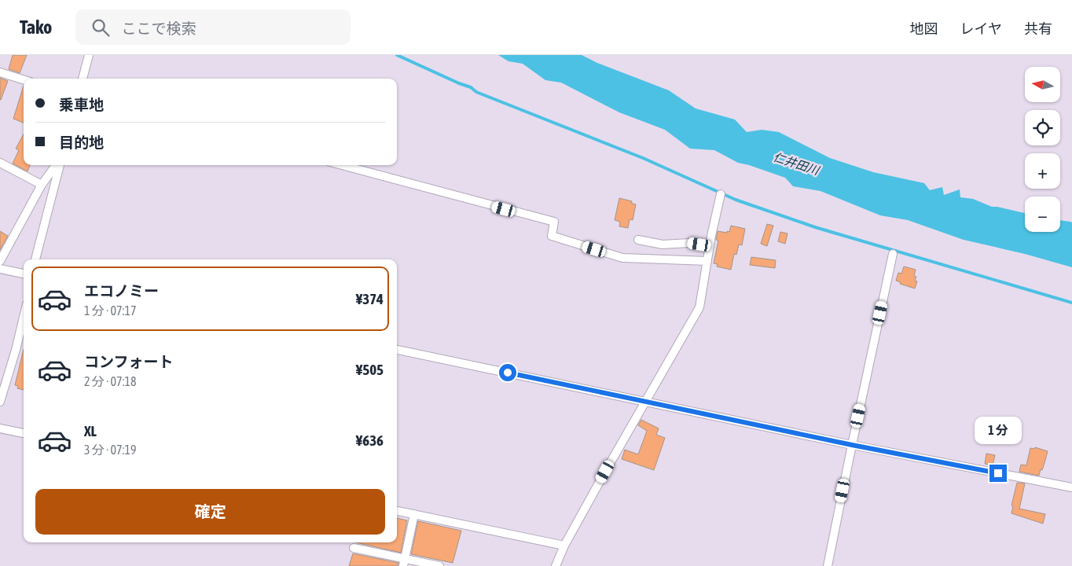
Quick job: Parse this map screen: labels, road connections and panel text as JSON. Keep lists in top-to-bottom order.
{
  "water": ["仁井田川"],
  "north": "left",
  "page": {
    "header": "Tako",
    "search": "ここで検索",
    "nav": ["地図", "レイヤ", "共有"],
    "map_buttons": ["+", "−"],
    "banner": ["乗車地", "目的地"],
    "list": [
      {
        "name": "エコノミー",
        "note": "1 分 · 07:17",
        "value": "¥374"
      },
      {
        "name": "コンフォート",
        "note": "2 分 · 07:18",
        "value": "¥505"
      },
      {
        "name": "XL",
        "note": "3 分 · 07:19",
        "value": "¥636"
      }
    ],
    "bubble": "1 分",
    "buttons": "確定"
  }
}
